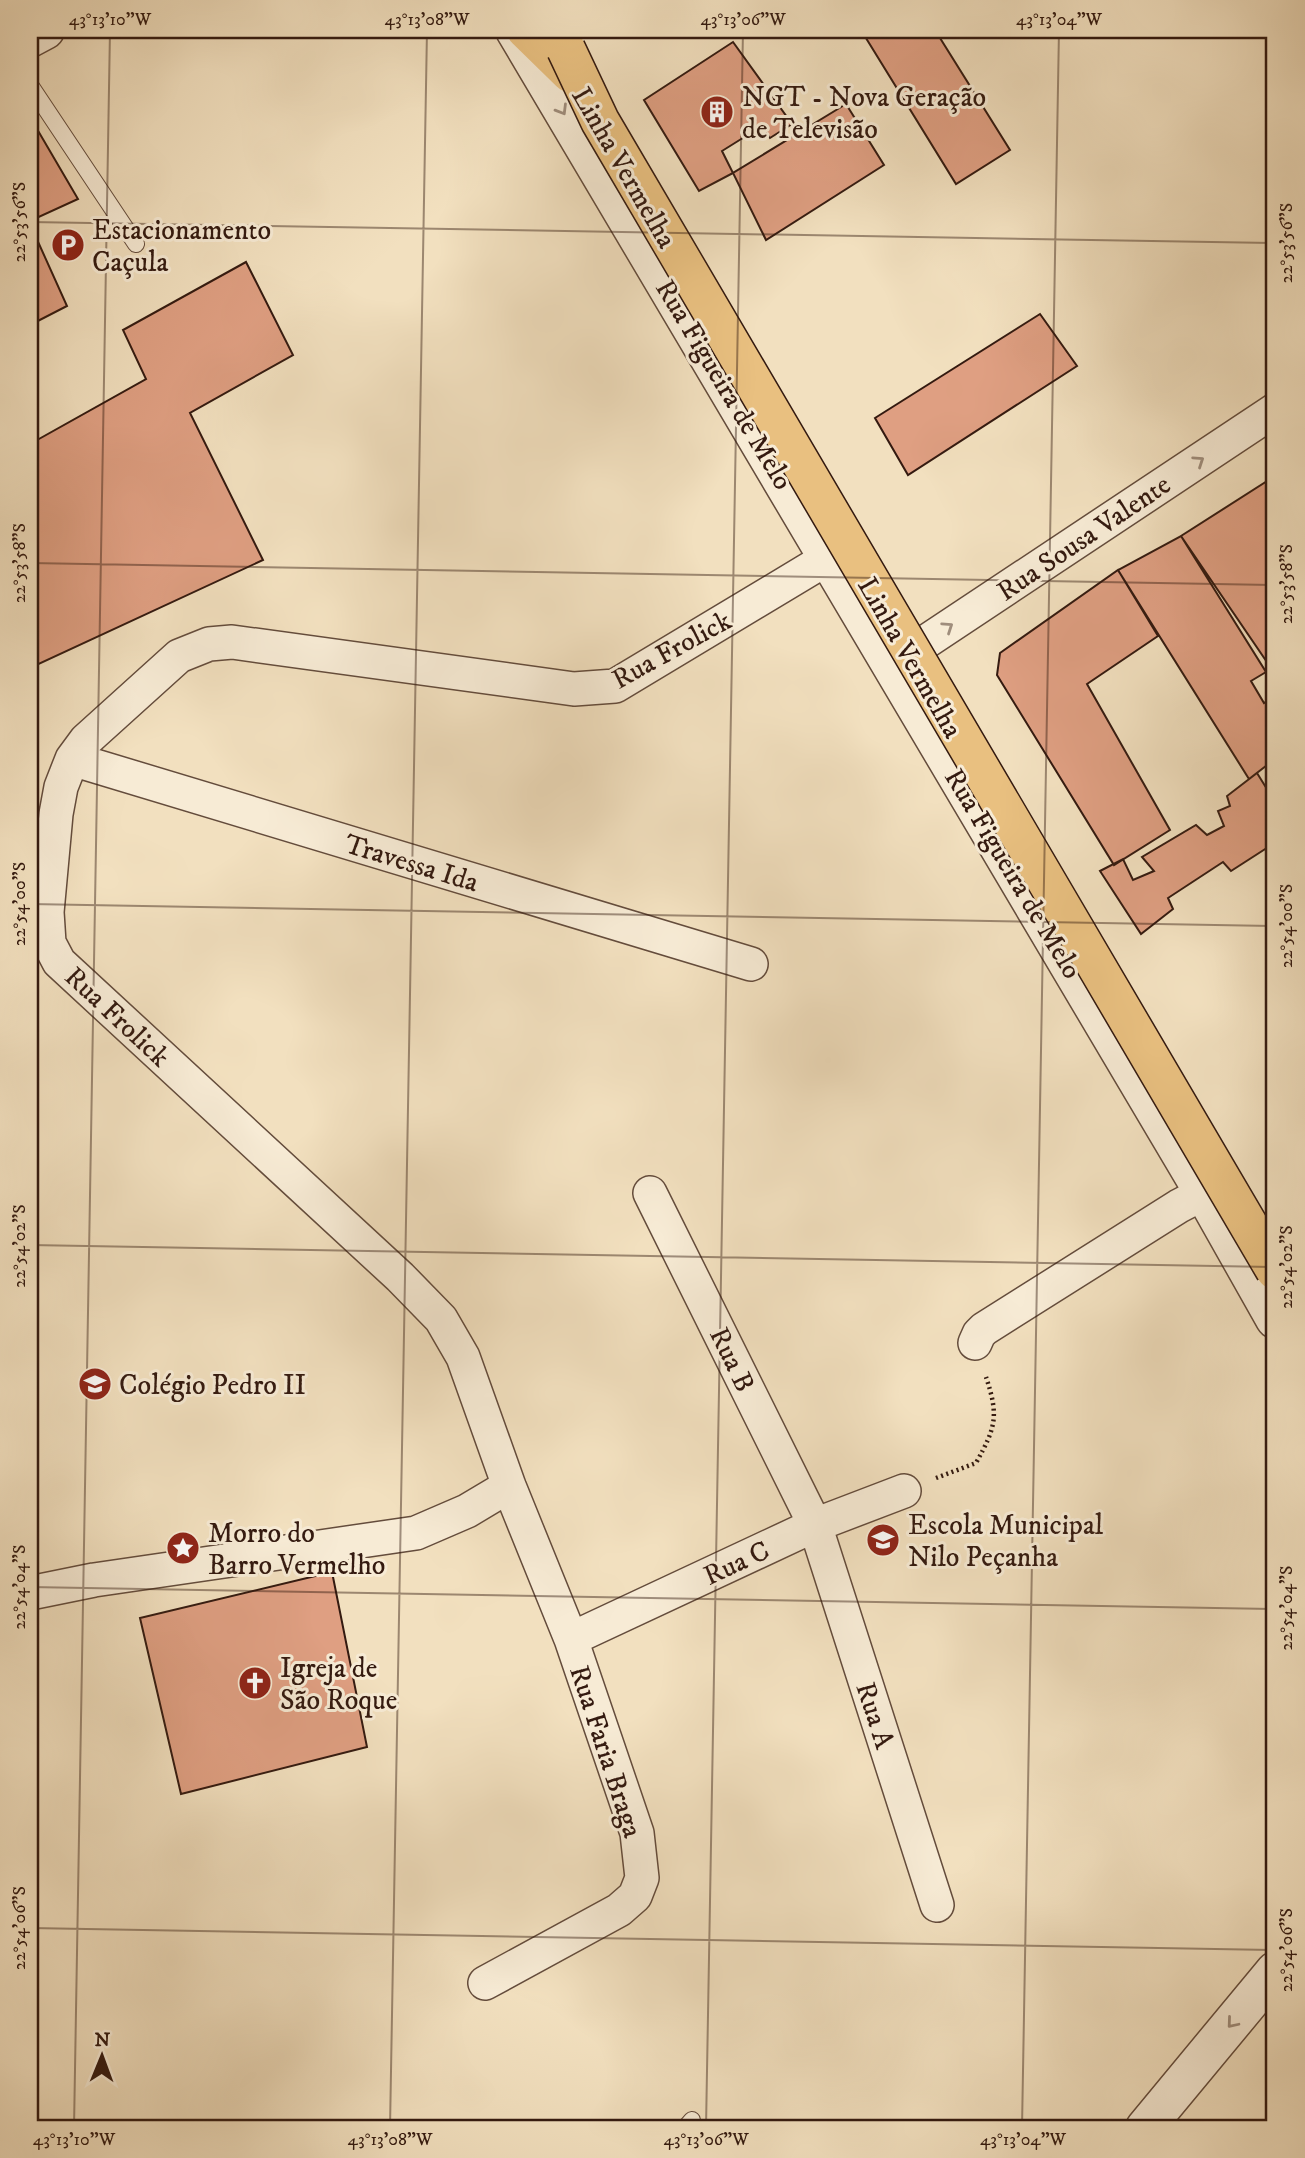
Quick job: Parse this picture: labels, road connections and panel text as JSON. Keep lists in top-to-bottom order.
{
  "streets": {
    "highway": ["Linha Vermelha"],
    "street": [
      "Rua Figueira de Melo",
      "Rua Sousa Valente",
      "Rua Frolick",
      "Travessa Ida",
      "Rua B",
      "Rua C",
      "Rua A",
      "Rua Faria Braga"
    ]
  },
  "crossings": [
    ["Rua Figueira de Melo", "Rua Sousa Valente"],
    ["Rua Figueira de Melo", "Rua Frolick"],
    ["Rua Frolick", "Travessa Ida"],
    ["Rua Frolick", "Rua Faria Braga"],
    ["Rua B", "Rua C"],
    ["Rua B", "Rua A"],
    ["Rua C", "Rua A"],
    ["Rua C", "Rua Faria Braga"]
  ],
  "one_way": ["Rua Figueira de Melo", "Rua Sousa Valente"],
  "places": {
    "building": ["NGT - Nova Geração de Televisão"],
    "parking": ["Estacionamento Caçula"],
    "school or university": ["Colégio Pedro II", "Escola Municipal Nilo Peçanha"],
    "place": ["Morro do Barro Vermelho"],
    "church": ["Igreja de São Roque"]
  },
  "north": "top",
  "coordinates": [
    "43°13'10\"W",
    "43°13'08\"W",
    "43°13'06\"W",
    "43°13'04\"W",
    "22°53'56\"S",
    "22°53'58\"S",
    "22°54'00\"S",
    "22°54'02\"S",
    "22°54'04\"S",
    "22°54'06\"S"
  ]
}
